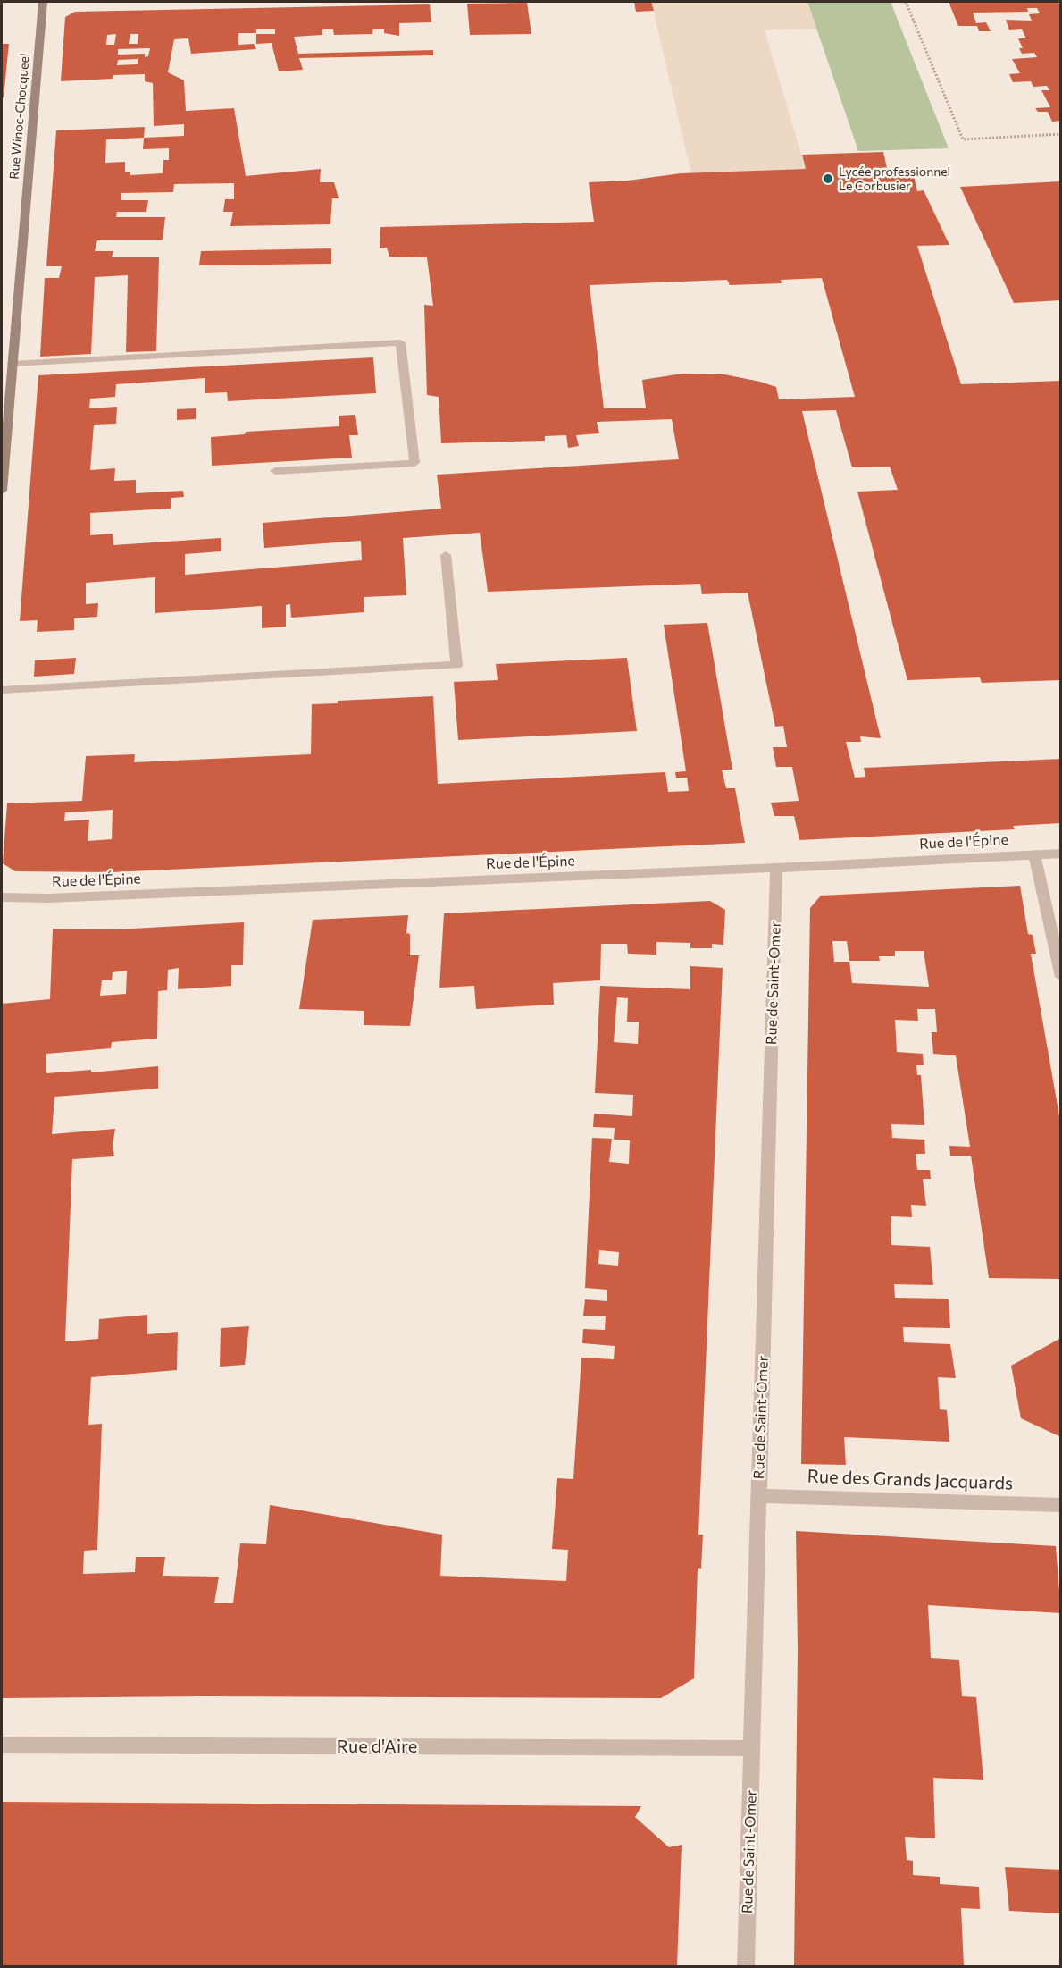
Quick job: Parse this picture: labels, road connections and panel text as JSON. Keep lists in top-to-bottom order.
{
  "streets": {
    "street": [
      "Rue Winoc-Chocqueel",
      "Rue de l'Épine",
      "Rue de Saint-Omer",
      "Rue des Grands Jacquards",
      "Rue d'Aire"
    ]
  },
  "crossings": [
    ["Rue de l'Épine", "Rue de Saint-Omer"],
    ["Rue de Saint-Omer", "Rue des Grands Jacquards"],
    ["Rue de Saint-Omer", "Rue d'Aire"]
  ],
  "places": ["Lycée professionnel Le Corbusier"]
}
